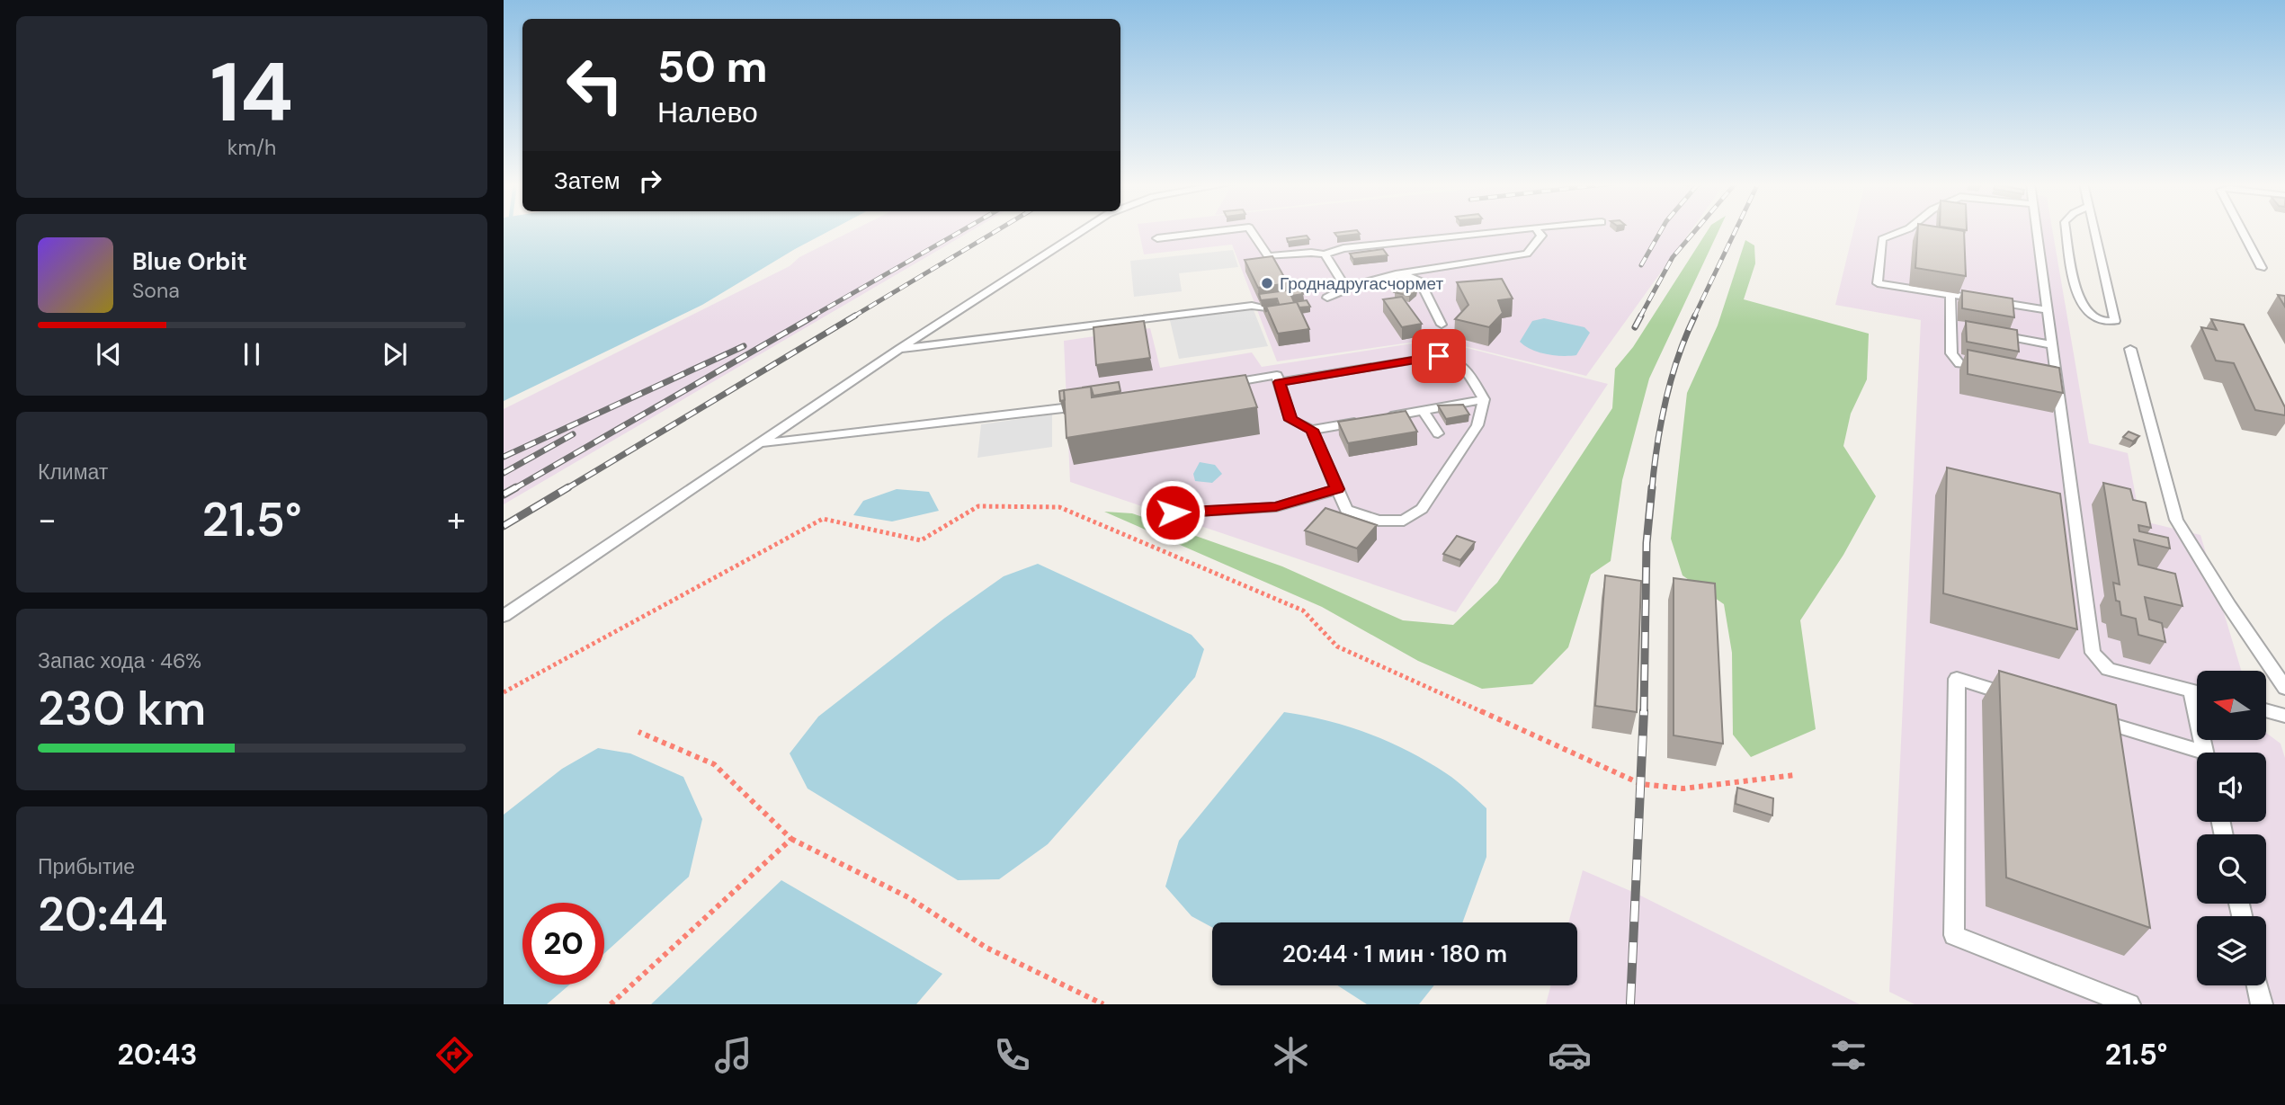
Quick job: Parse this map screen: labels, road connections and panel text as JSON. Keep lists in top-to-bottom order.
{
  "places": ["Гроднадругасчормет"],
  "north": "left",
  "page": {
    "tile": [
      ["14", "km/h"],
      "Климат",
      ["Запас хода · 46%", "230 km"],
      ["Прибытие", "20:44"]
    ],
    "turn": ["50 m", "Налево"],
    "then": "Затем",
    "song": ["Blue Orbit", "Sona"],
    "heat": ["−", "21.5°", "+"],
    "limit": "20",
    "trip": "20:44 · 1 мин · 180 m",
    "tabs": ["20:43", "21.5°"]
  }
}
